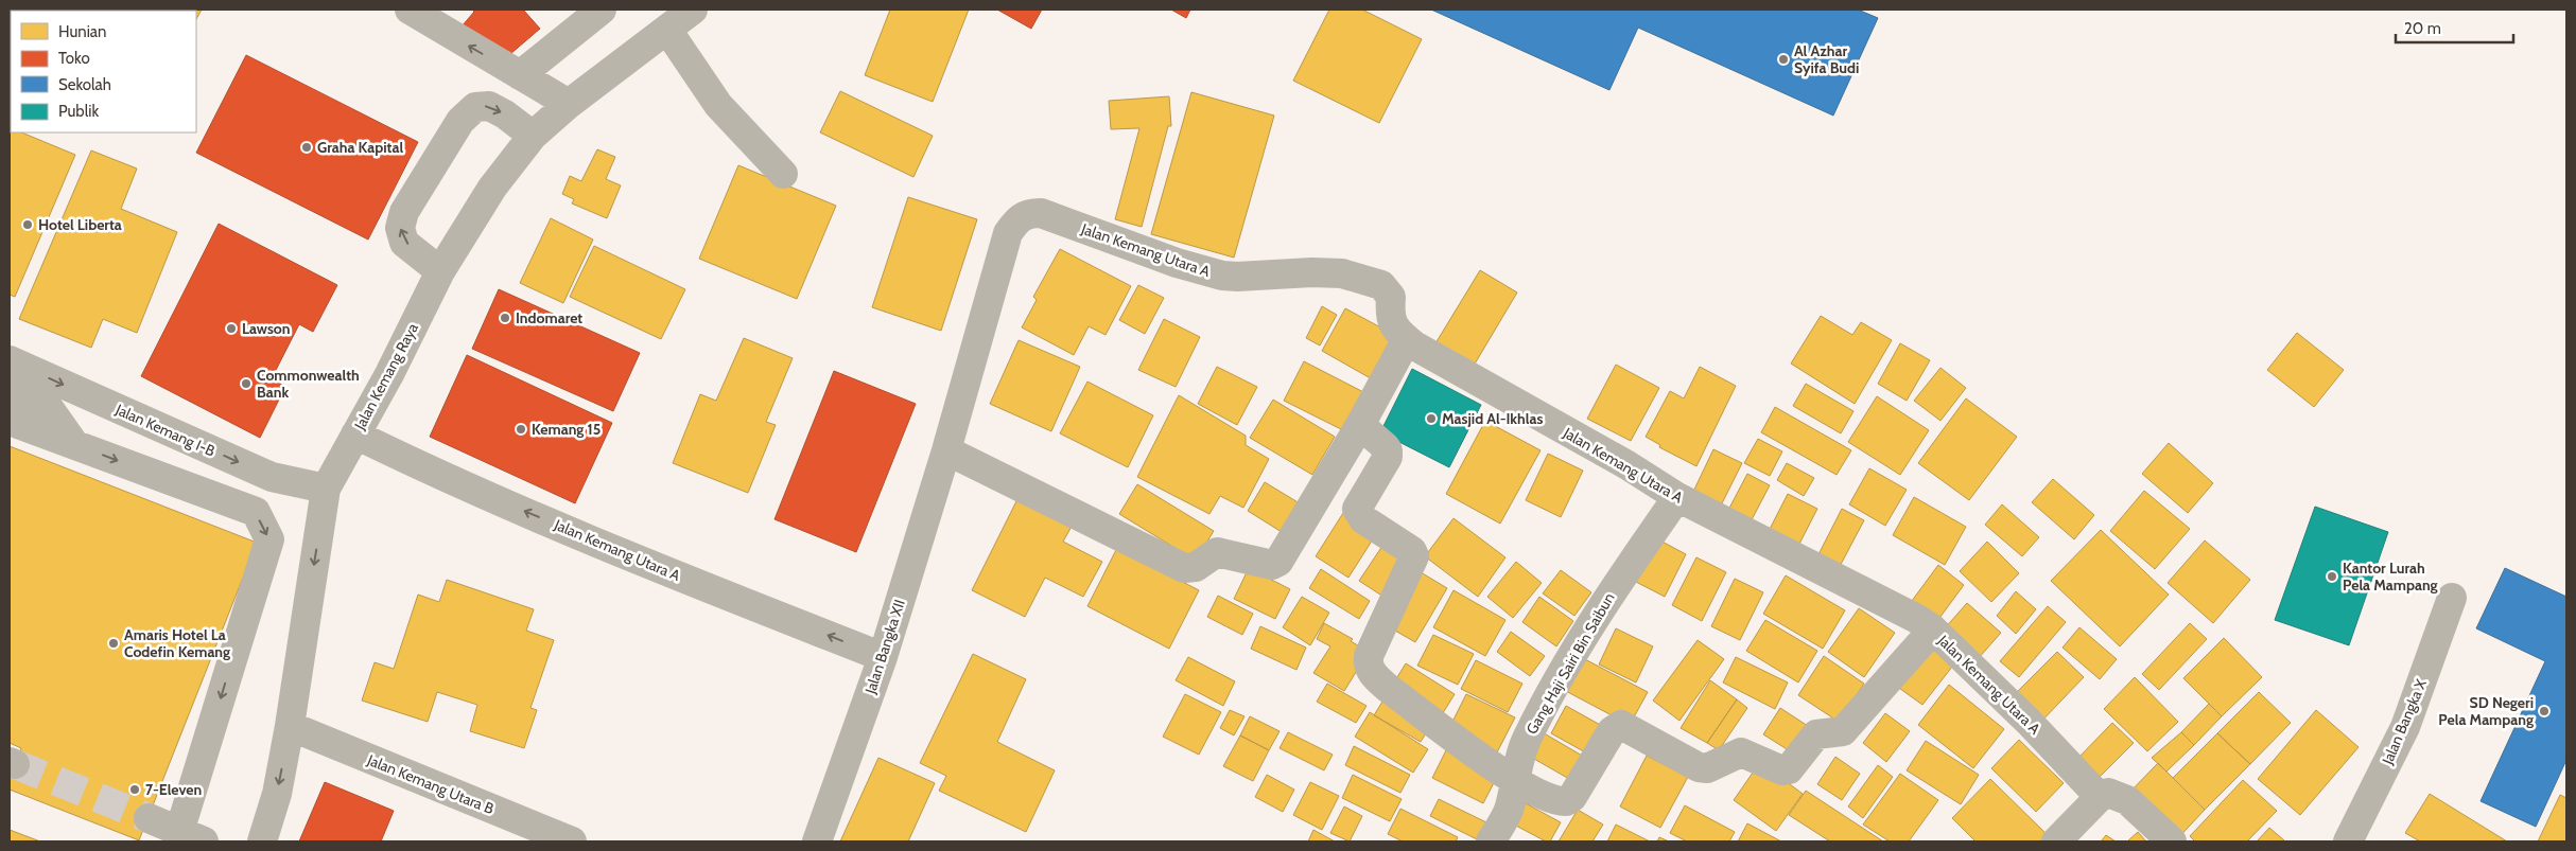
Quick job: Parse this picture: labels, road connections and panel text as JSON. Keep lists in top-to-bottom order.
{
  "streets": {
    "street": [
      "Jalan Kemang Utara A",
      "Jalan Kemang Raya",
      "Jalan Kemang I-B",
      "Jalan Bangka XII",
      "Gang Haji Sairi Bin Saibun",
      "Jalan Bangka X",
      "Jalan Kemang Utara B"
    ]
  },
  "crossings": [
    ["Jalan Kemang Utara A", "Jalan Kemang Raya"],
    ["Jalan Kemang Utara A", "Jalan Bangka XII"],
    ["Jalan Kemang Utara A", "Gang Haji Sairi Bin Saibun"],
    ["Jalan Kemang Raya", "Jalan Kemang I-B"],
    ["Jalan Kemang Raya", "Jalan Kemang Utara B"]
  ],
  "one_way": ["Jalan Kemang Raya", "Jalan Kemang I-B"],
  "places": [
    "Al Azhar Syifa Budi",
    "Graha Kapital",
    "Hotel Liberta",
    "Indomaret",
    "Lawson",
    "Commonwealth Bank",
    "Masjid Al-Ikhlas",
    "Kemang 15",
    "Kantor Lurah Pela Mampang",
    "Amaris Hotel La Codefin Kemang",
    "SD Negeri Pela Mampang",
    "7-Eleven"
  ],
  "legend": [
    "Hunian",
    "Toko",
    "Sekolah",
    "Publik"
  ],
  "scale_bar": "20 m"
}
